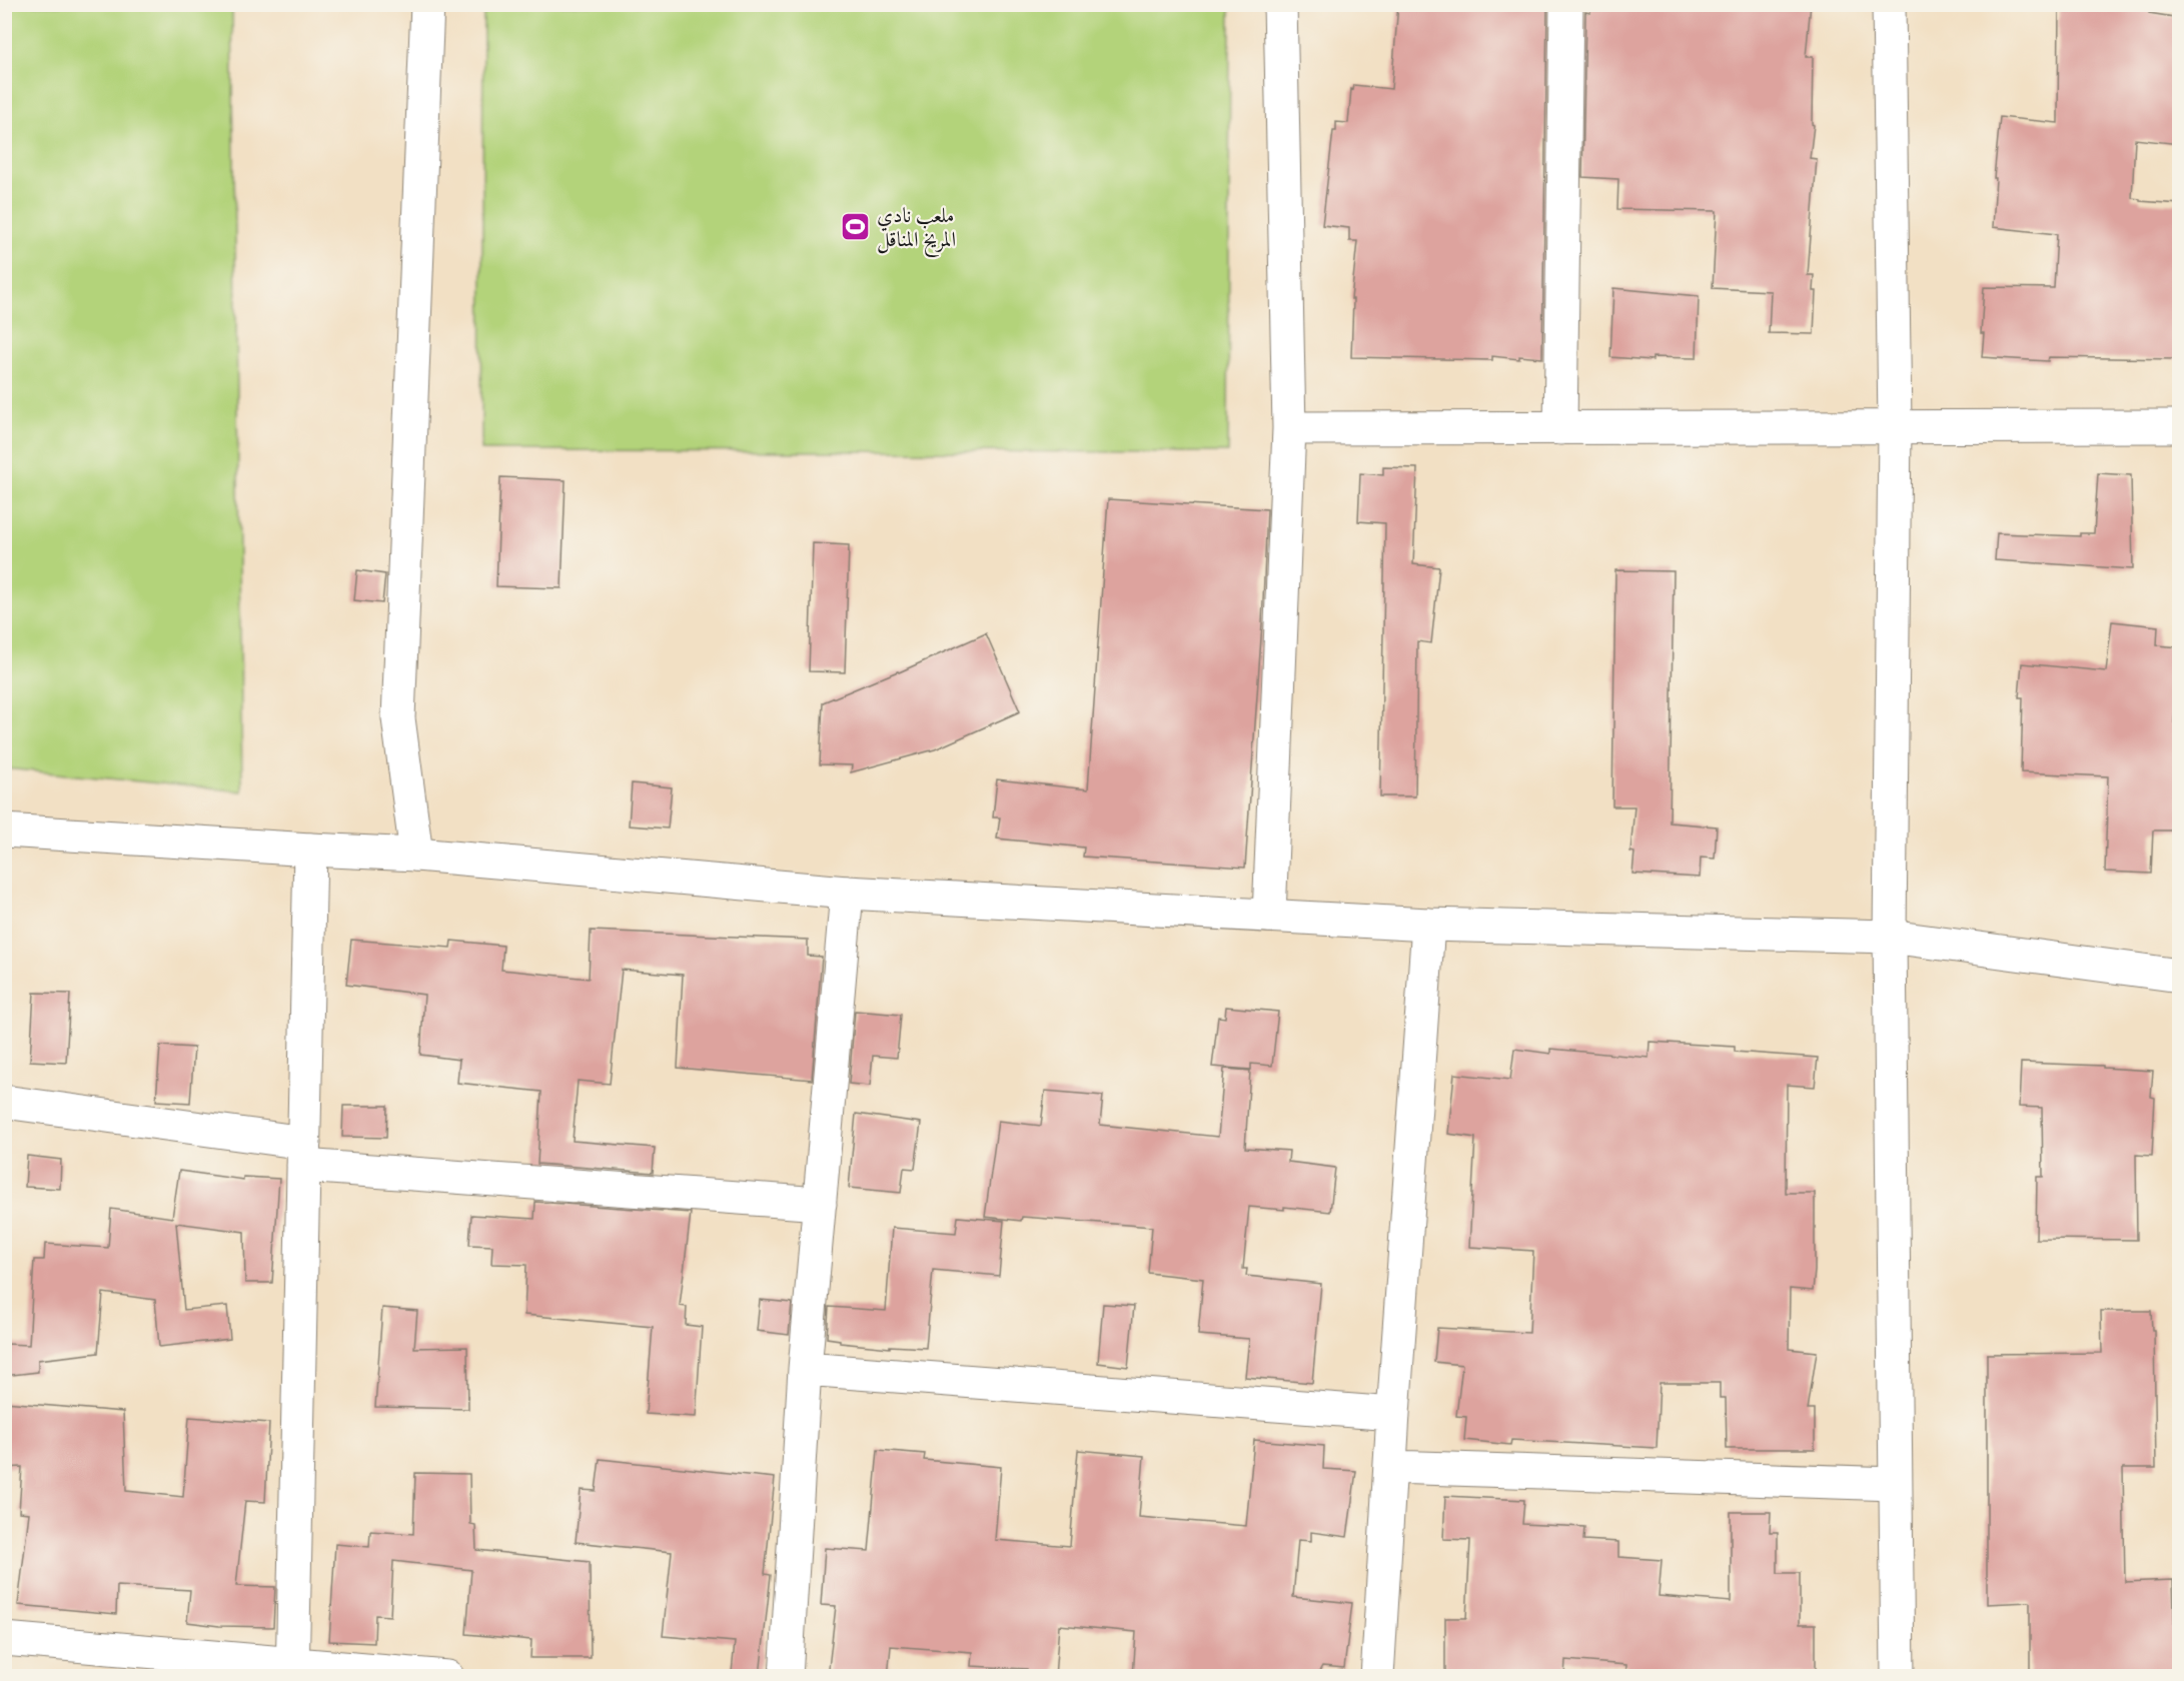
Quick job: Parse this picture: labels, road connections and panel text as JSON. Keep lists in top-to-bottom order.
{
  "places": {
    "sports": ["ملعب نادي المريخ المناقل"]
  }
}
